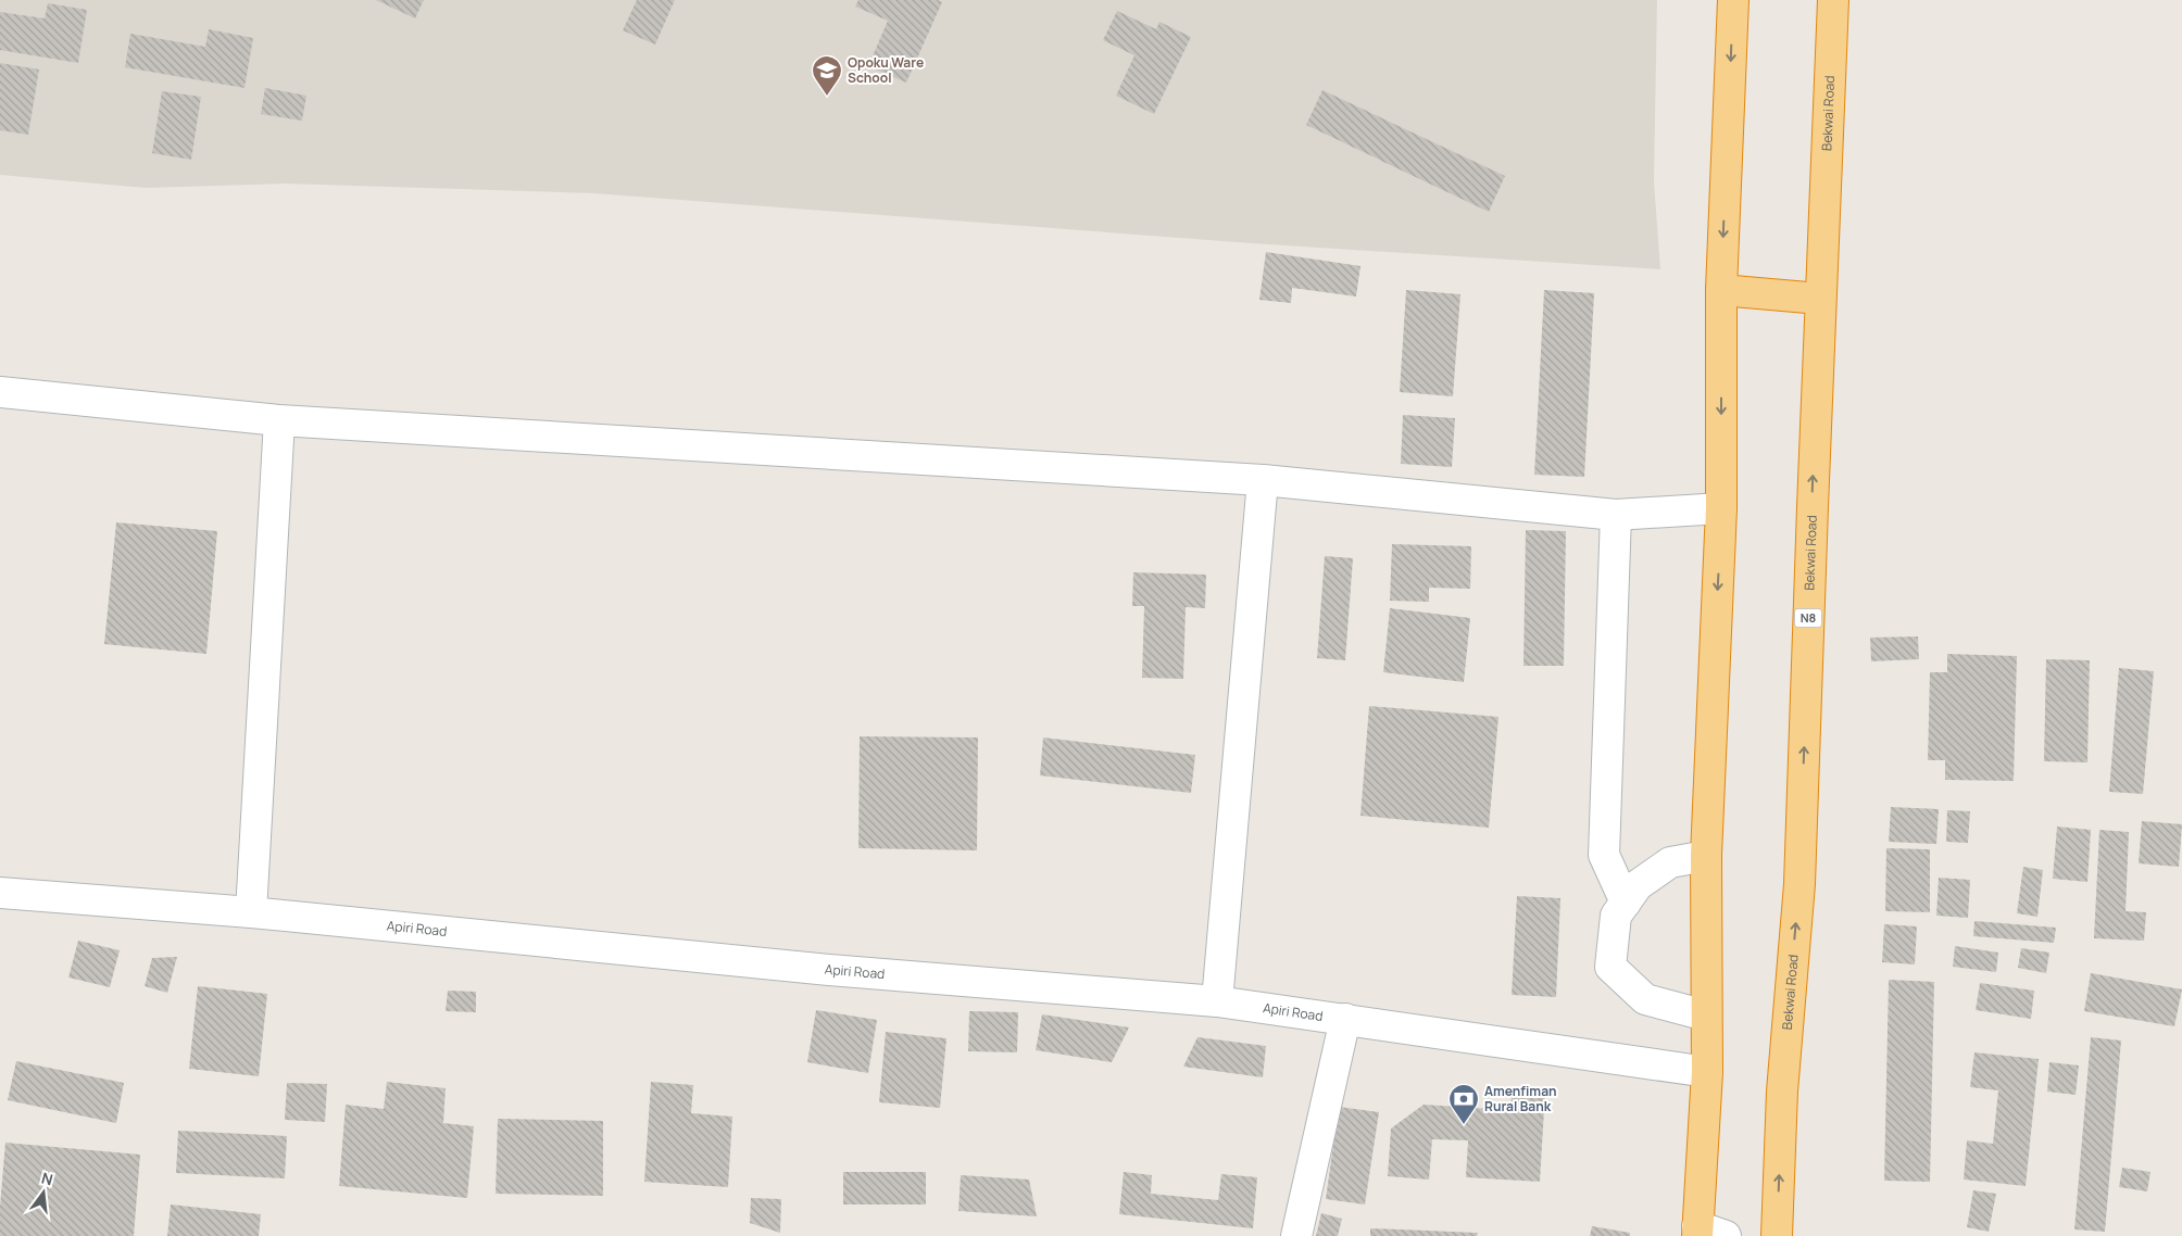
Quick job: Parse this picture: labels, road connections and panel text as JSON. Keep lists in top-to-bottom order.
{
  "streets": {
    "highway": ["Bekwai Road", "N8"],
    "street": ["Apiri Road"]
  },
  "places": {
    "school or university": ["Opoku Ware School"],
    "bank": ["Amenfiman Rural Bank"]
  },
  "north": "top"
}
